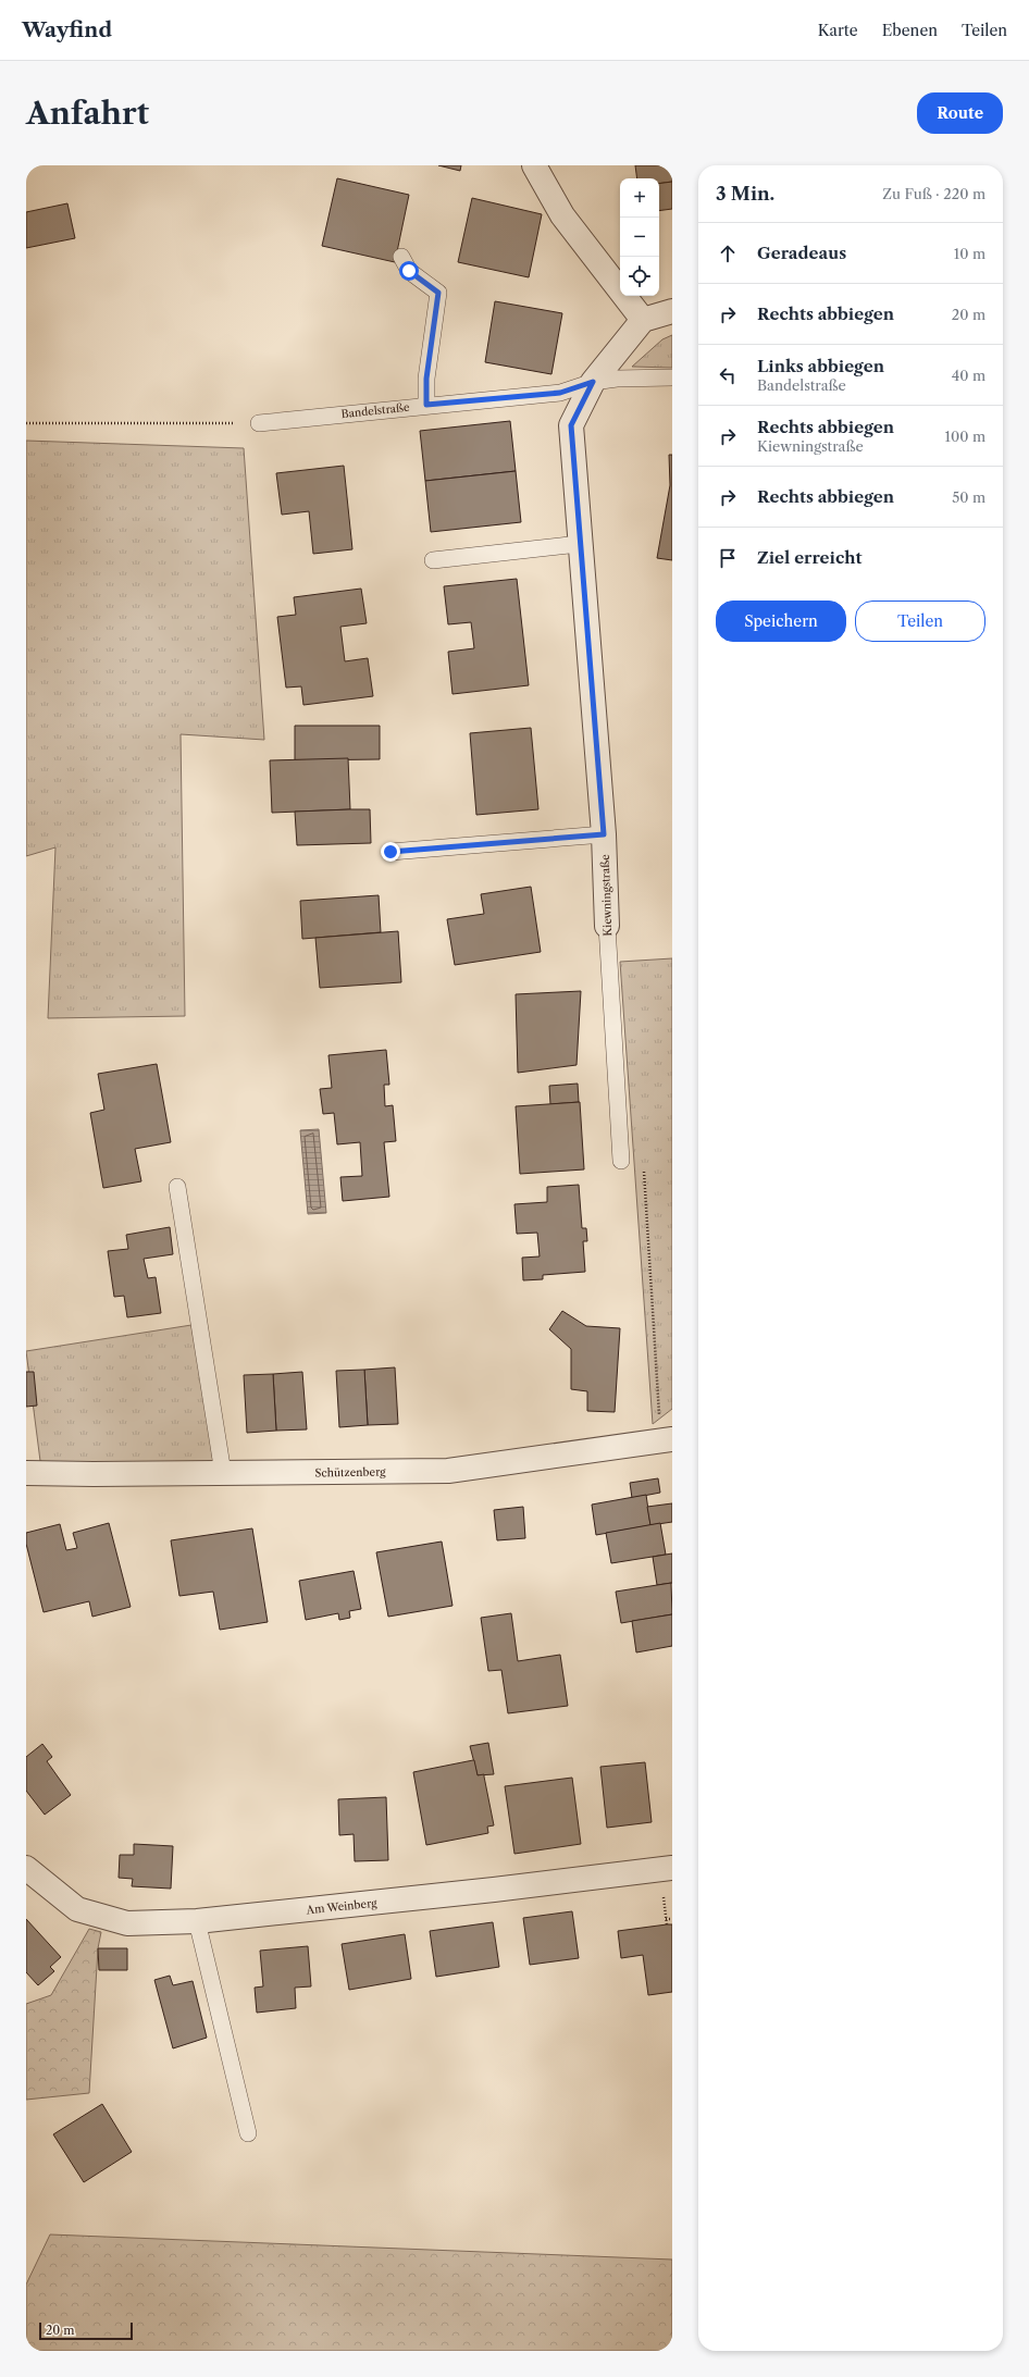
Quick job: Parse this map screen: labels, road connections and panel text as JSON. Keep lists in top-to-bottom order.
{
  "streets": {
    "street": ["Kiewningstraße", "Schützenberg", "Am Weinberg"],
    "lane": ["Bandelstraße"]
  },
  "crossings": [
    ["Bandelstraße", "Kiewningstraße"]
  ],
  "scale_bar": "20 m",
  "page": {
    "header": "Wayfind",
    "nav": ["Karte", "Ebenen", "Teilen"],
    "buttons": [
      "Route",
      ["Speichern", "Teilen"]
    ],
    "title": "Anfahrt",
    "heading": ["3 Min.", "Zu Fuß · 220 m"],
    "map_buttons": ["+", "−"],
    "list": [
      ["Geradeaus", "10 m"],
      ["Rechts abbiegen", "20 m"],
      ["Links abbiegen", "Bandelstraße", "40 m"],
      ["Rechts abbiegen", "Kiewningstraße", "100 m"],
      ["Rechts abbiegen", "50 m"],
      "Ziel erreicht"
    ],
    "scale": "20 m"
  }
}
